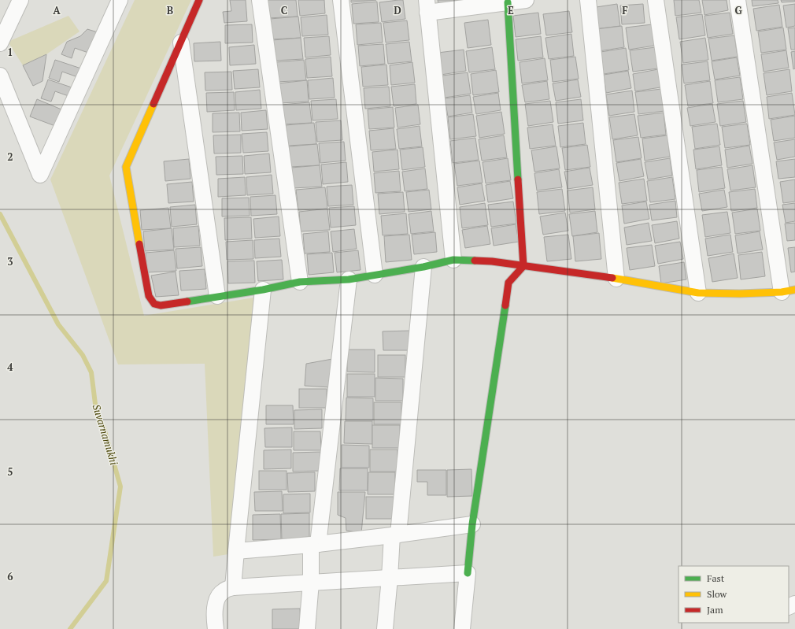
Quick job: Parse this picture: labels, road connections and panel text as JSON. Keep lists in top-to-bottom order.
{
  "water": ["Suvarnamukhi"],
  "legend": ["Fast", "Slow", "Jam"],
  "grid": {
    "columns": [
      "A",
      "B",
      "C",
      "D",
      "E",
      "F",
      "G"
    ],
    "rows": [
      "1",
      "2",
      "3",
      "4",
      "5",
      "6"
    ]
  }
}
